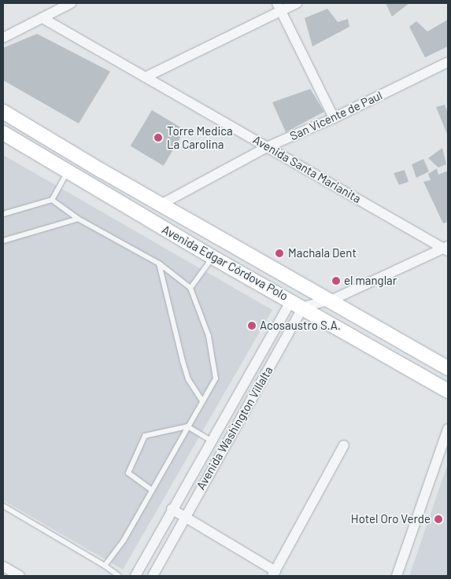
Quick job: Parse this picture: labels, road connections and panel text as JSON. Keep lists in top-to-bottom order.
{
  "streets": {
    "main road": ["Avenida Edgar Córdova Polo"],
    "street": ["San Vicente de Paul", "Avenida Santa Marianita", "Avenida Washington Villalta"]
  },
  "crossings": [
    ["San Vicente de Paul", "Avenida Santa Marianita"],
    ["San Vicente de Paul", "Avenida Edgar Córdova Polo"],
    ["Avenida Edgar Córdova Polo", "Avenida Washington Villalta"]
  ],
  "places": [
    "Torre Medica La Carolina",
    "Machala Dent",
    "el manglar",
    "Acosaustro S.A.",
    "Hotel Oro Verde"
  ]
}
